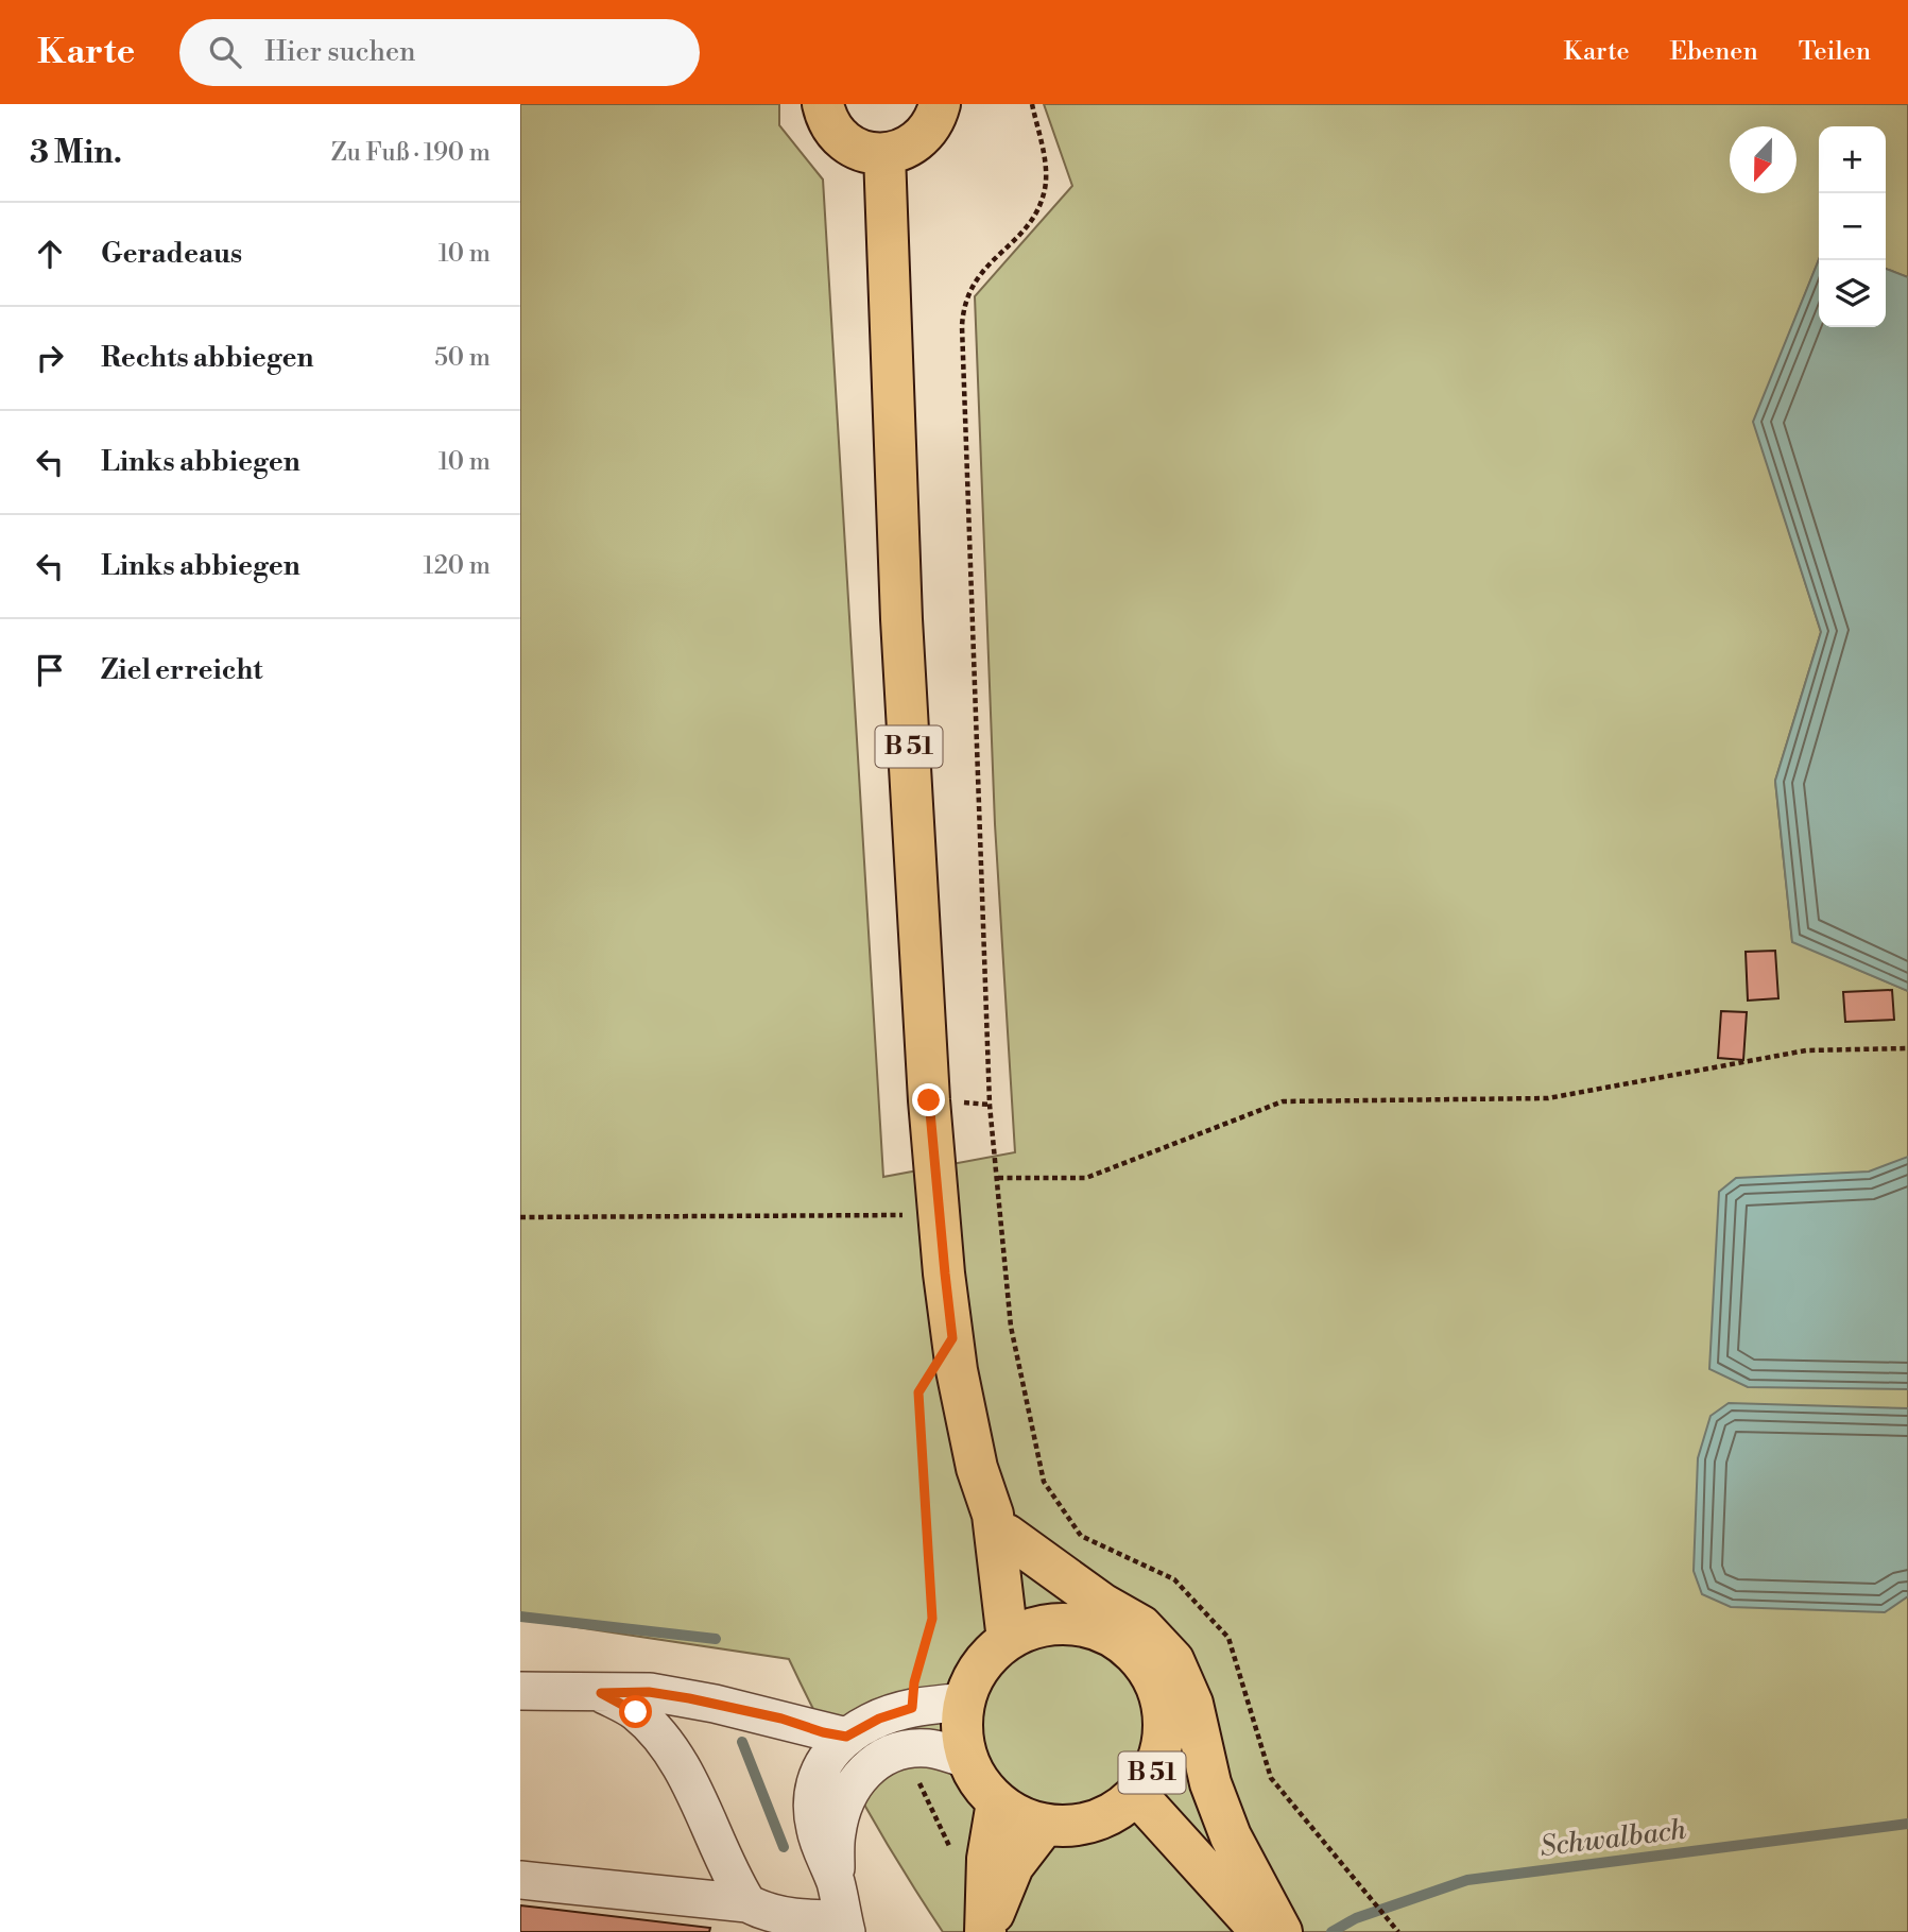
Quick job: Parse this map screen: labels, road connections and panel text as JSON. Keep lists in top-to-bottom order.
{
  "streets": {
    "main road": ["B 51"]
  },
  "water": ["Schwalbach"],
  "north": "bottom",
  "page": {
    "header": "Karte",
    "search": "Hier suchen",
    "nav": ["Karte", "Ebenen", "Teilen"],
    "heading": ["3 Min.", "Zu Fuß · 190 m"],
    "map_buttons": ["+", "−"],
    "list": [
      ["Geradeaus", "10 m"],
      ["Rechts abbiegen", "50 m"],
      ["Links abbiegen", "10 m"],
      ["Links abbiegen", "120 m"],
      "Ziel erreicht"
    ]
  }
}
